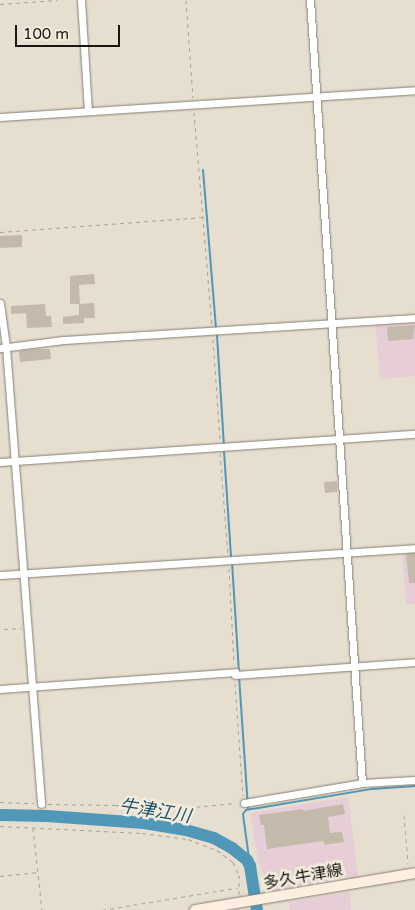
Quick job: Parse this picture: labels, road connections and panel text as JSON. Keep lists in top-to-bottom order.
{
  "streets": {
    "main road": ["多久牛津線"]
  },
  "water": ["牛津江川"],
  "scale_bar": "100 m"
}
